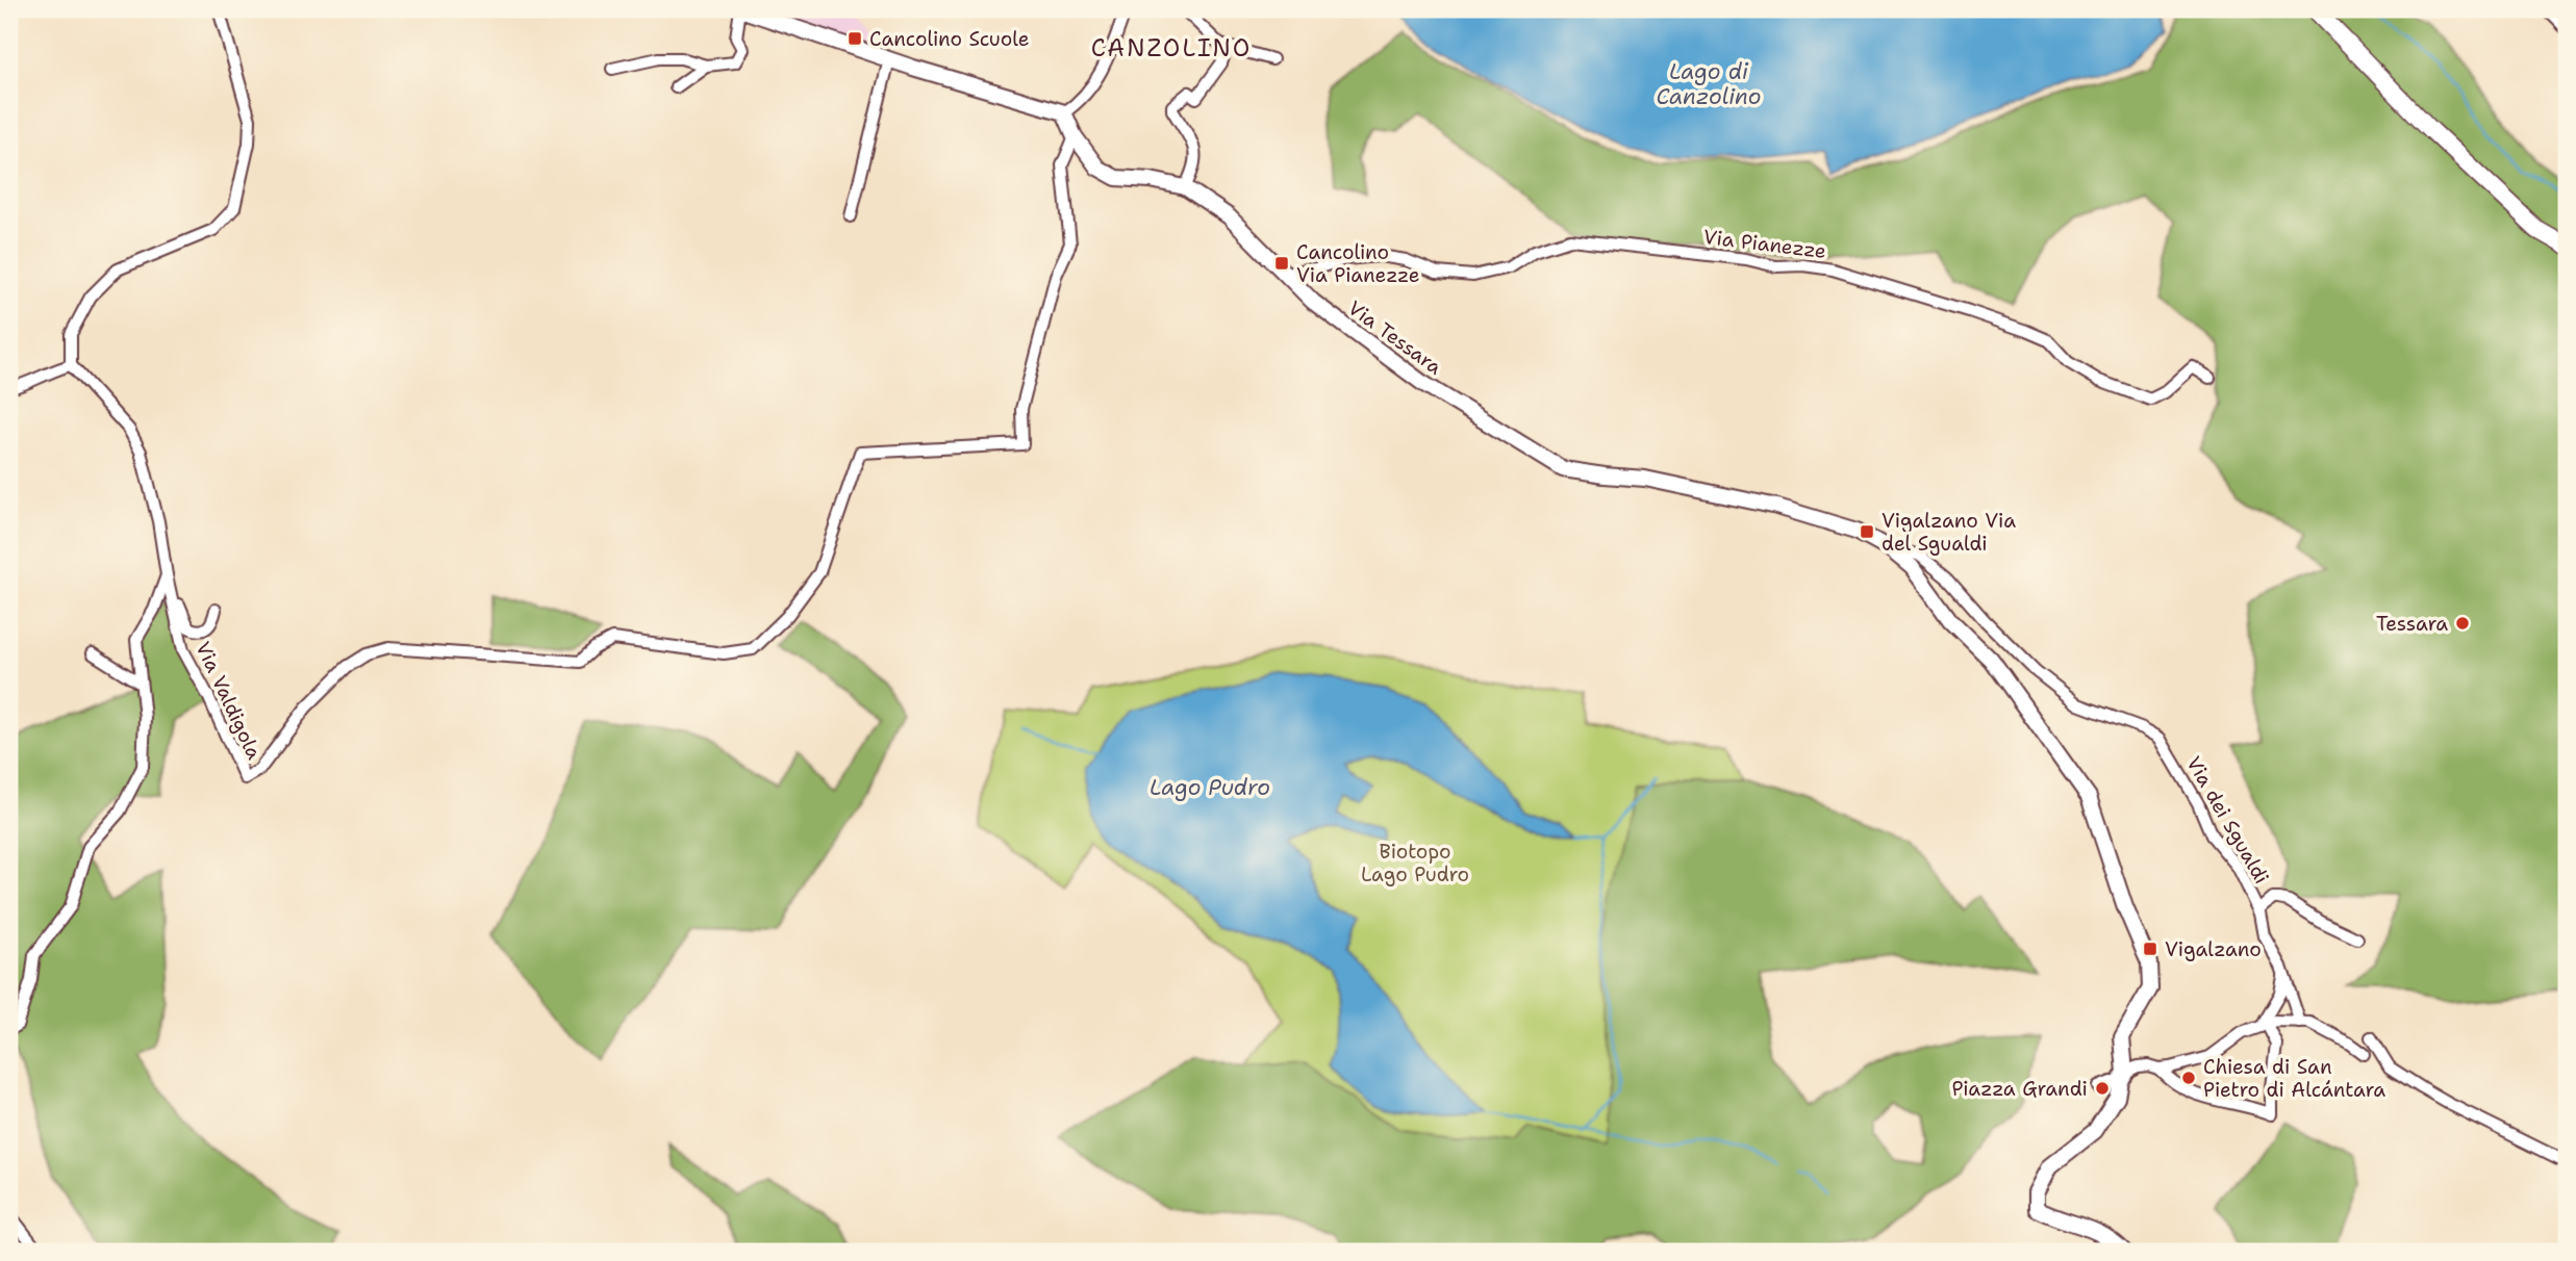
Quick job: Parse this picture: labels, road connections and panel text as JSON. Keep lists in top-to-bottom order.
{
  "streets": {
    "street": [
      "Via Pianezze",
      "Via Tessara",
      "Via Valdigola",
      "Via dei Sgualdi"
    ]
  },
  "crossings": [
    ["Via Pianezze", "Via Tessara"],
    ["Via Tessara", "Via Valdigola"],
    ["Via Tessara", "Via dei Sgualdi"]
  ],
  "districts": ["CANZOLINO"],
  "water": ["Lago di Canzolino", "Lago Pudro"],
  "parks": ["Biotopo Lago Pudro"],
  "places": {
    "transit": [
      "Cancolino Scuole",
      "Cancolino Via Pianezze",
      "Vigalzano Via del Sgualdi",
      "Vigalzano"
    ],
    "other": ["Tessara", "Chiesa di San Pietro di Alcántara", "Piazza Grandi"]
  }
}
